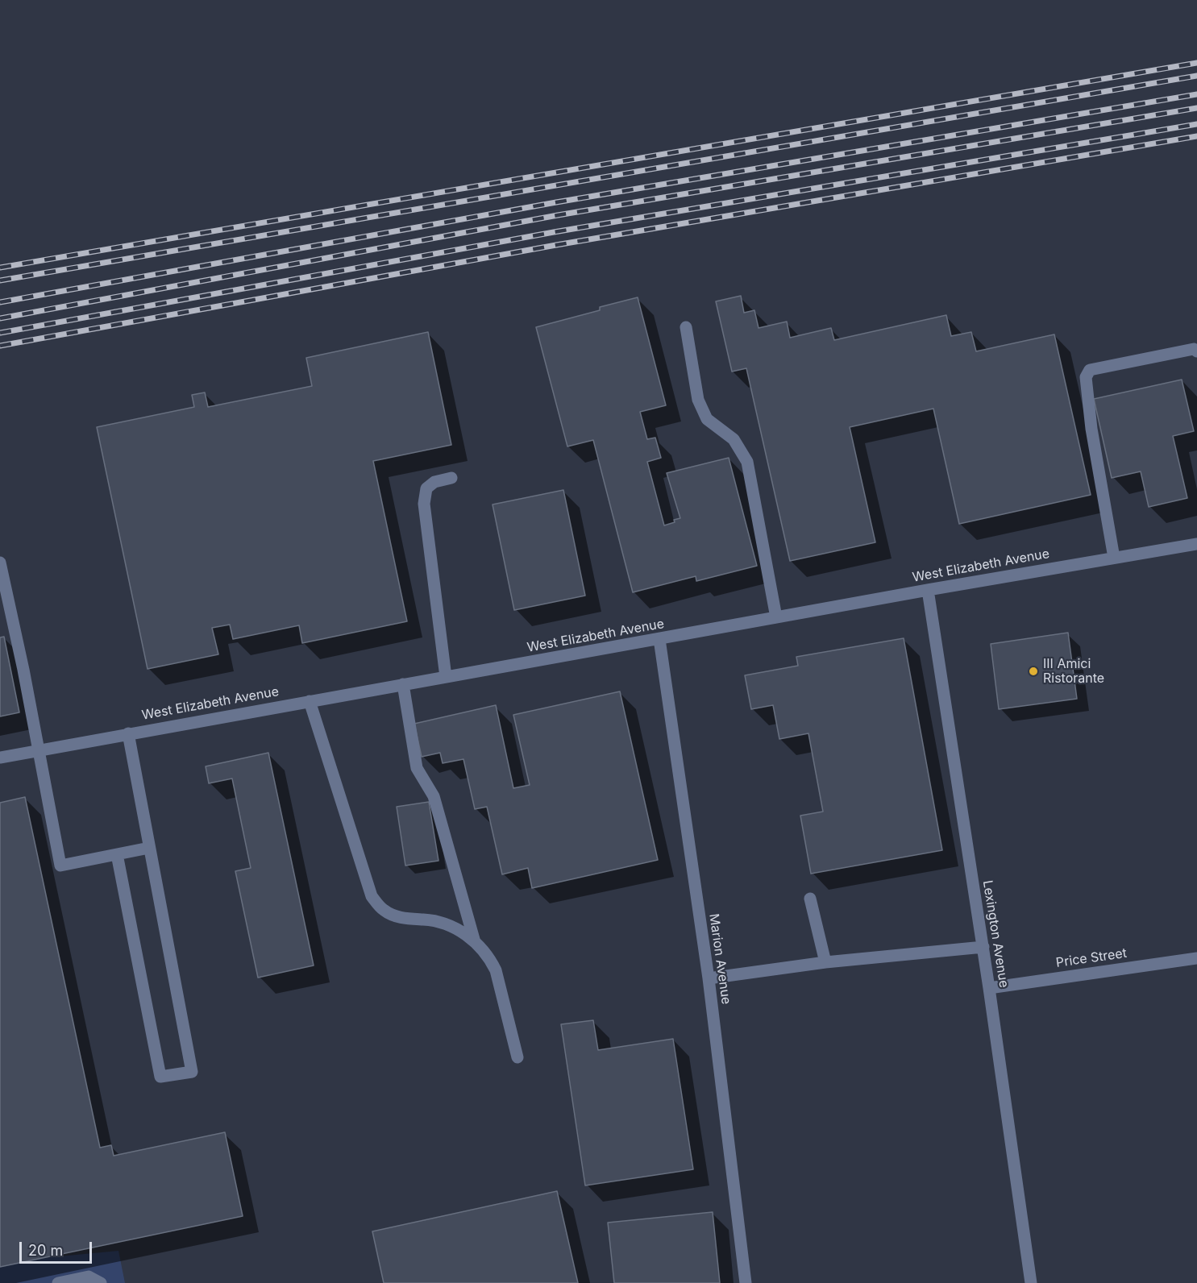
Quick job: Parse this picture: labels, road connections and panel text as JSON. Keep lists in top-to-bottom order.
{
  "streets": {
    "street": [
      "West Elizabeth Avenue",
      "Lexington Avenue",
      "Price Street",
      "Marion Avenue"
    ]
  },
  "crossings": [
    ["West Elizabeth Avenue", "Lexington Avenue"],
    ["West Elizabeth Avenue", "Marion Avenue"],
    ["Lexington Avenue", "Price Street"]
  ],
  "places": ["III Amici Ristorante"],
  "scale_bar": "20 m"
}
